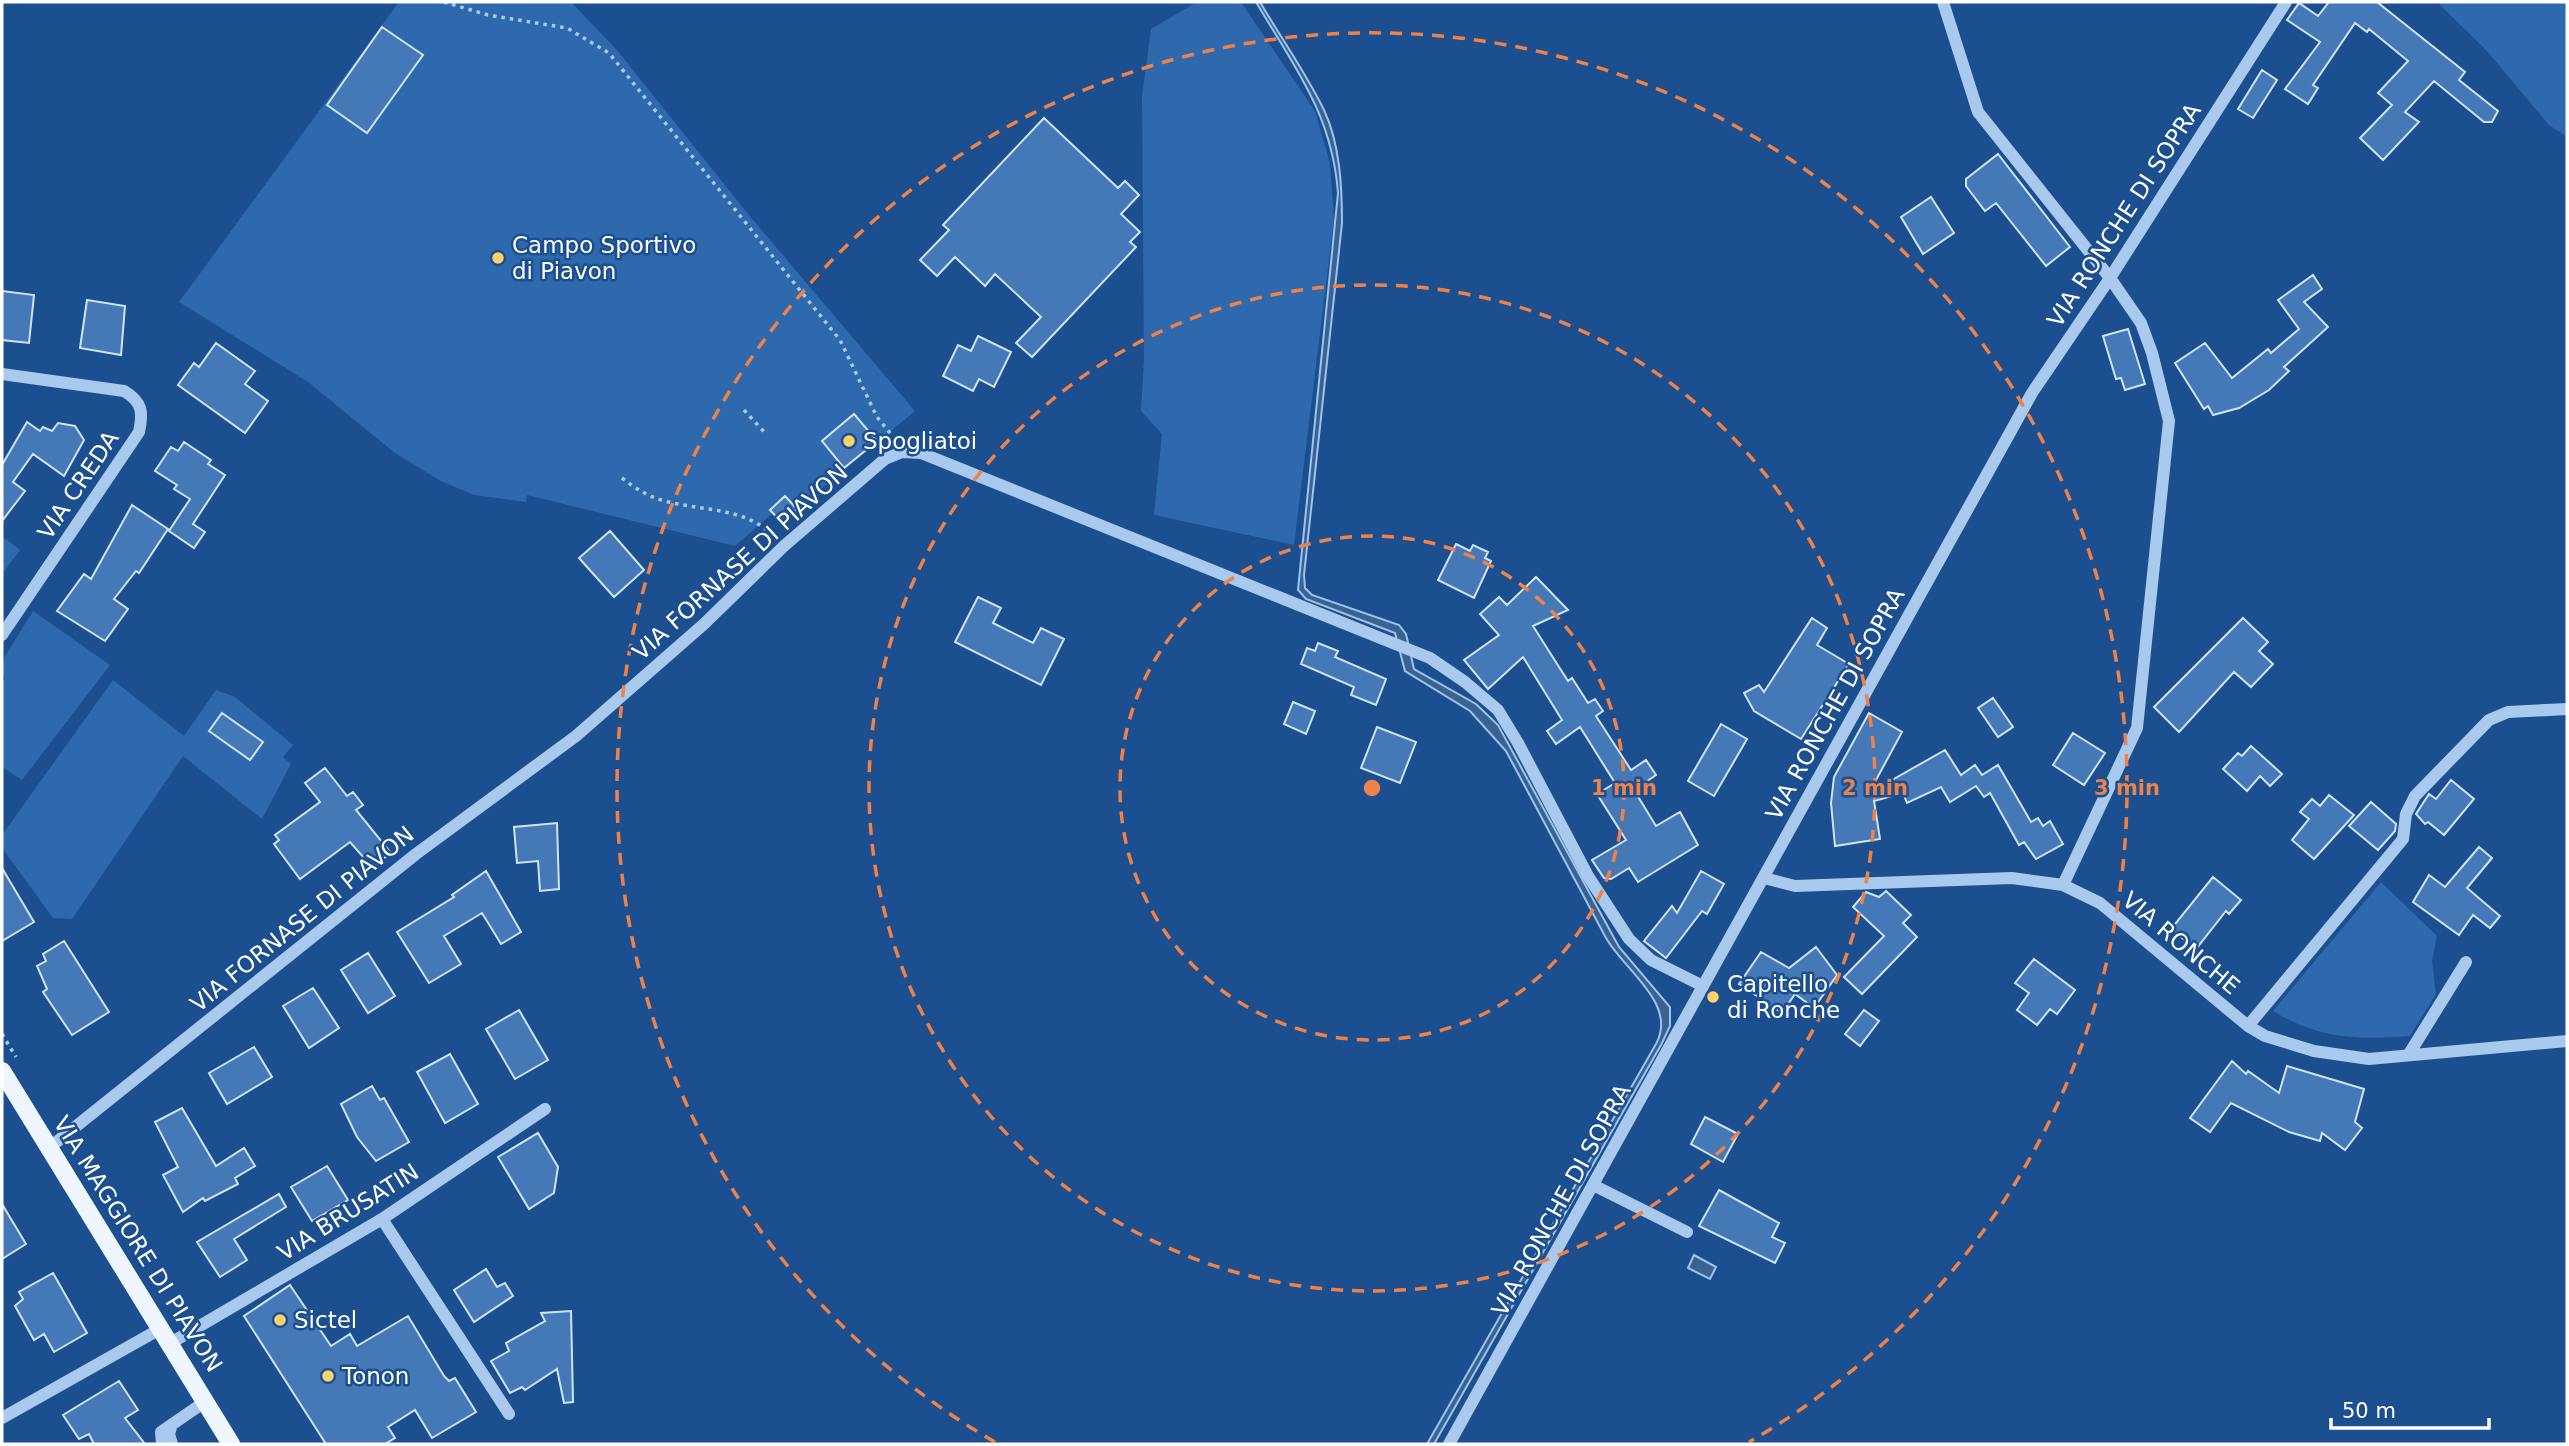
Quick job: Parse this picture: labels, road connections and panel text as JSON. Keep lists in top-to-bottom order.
{
  "streets": {
    "main road": ["VIA MAGGIORE DI PIAVON"],
    "street": [
      "VIA RONCHE DI SOPRA",
      "VIA CREDA",
      "VIA FORNASE DI PIAVON",
      "VIA RONCHE",
      "VIA BRUSATIN"
    ]
  },
  "crossings": [
    ["VIA RONCHE DI SOPRA", "VIA RONCHE"],
    ["VIA FORNASE DI PIAVON", "VIA MAGGIORE DI PIAVON"],
    ["VIA BRUSATIN", "VIA MAGGIORE DI PIAVON"]
  ],
  "places": [
    "Campo Sportivo di Piavon",
    "Spogliatoi",
    "Capitello di Ronche",
    "Sictel",
    "Tonon"
  ],
  "scale_bar": "50 m",
  "rings": ["1 min", "2 min", "3 min"]
}
